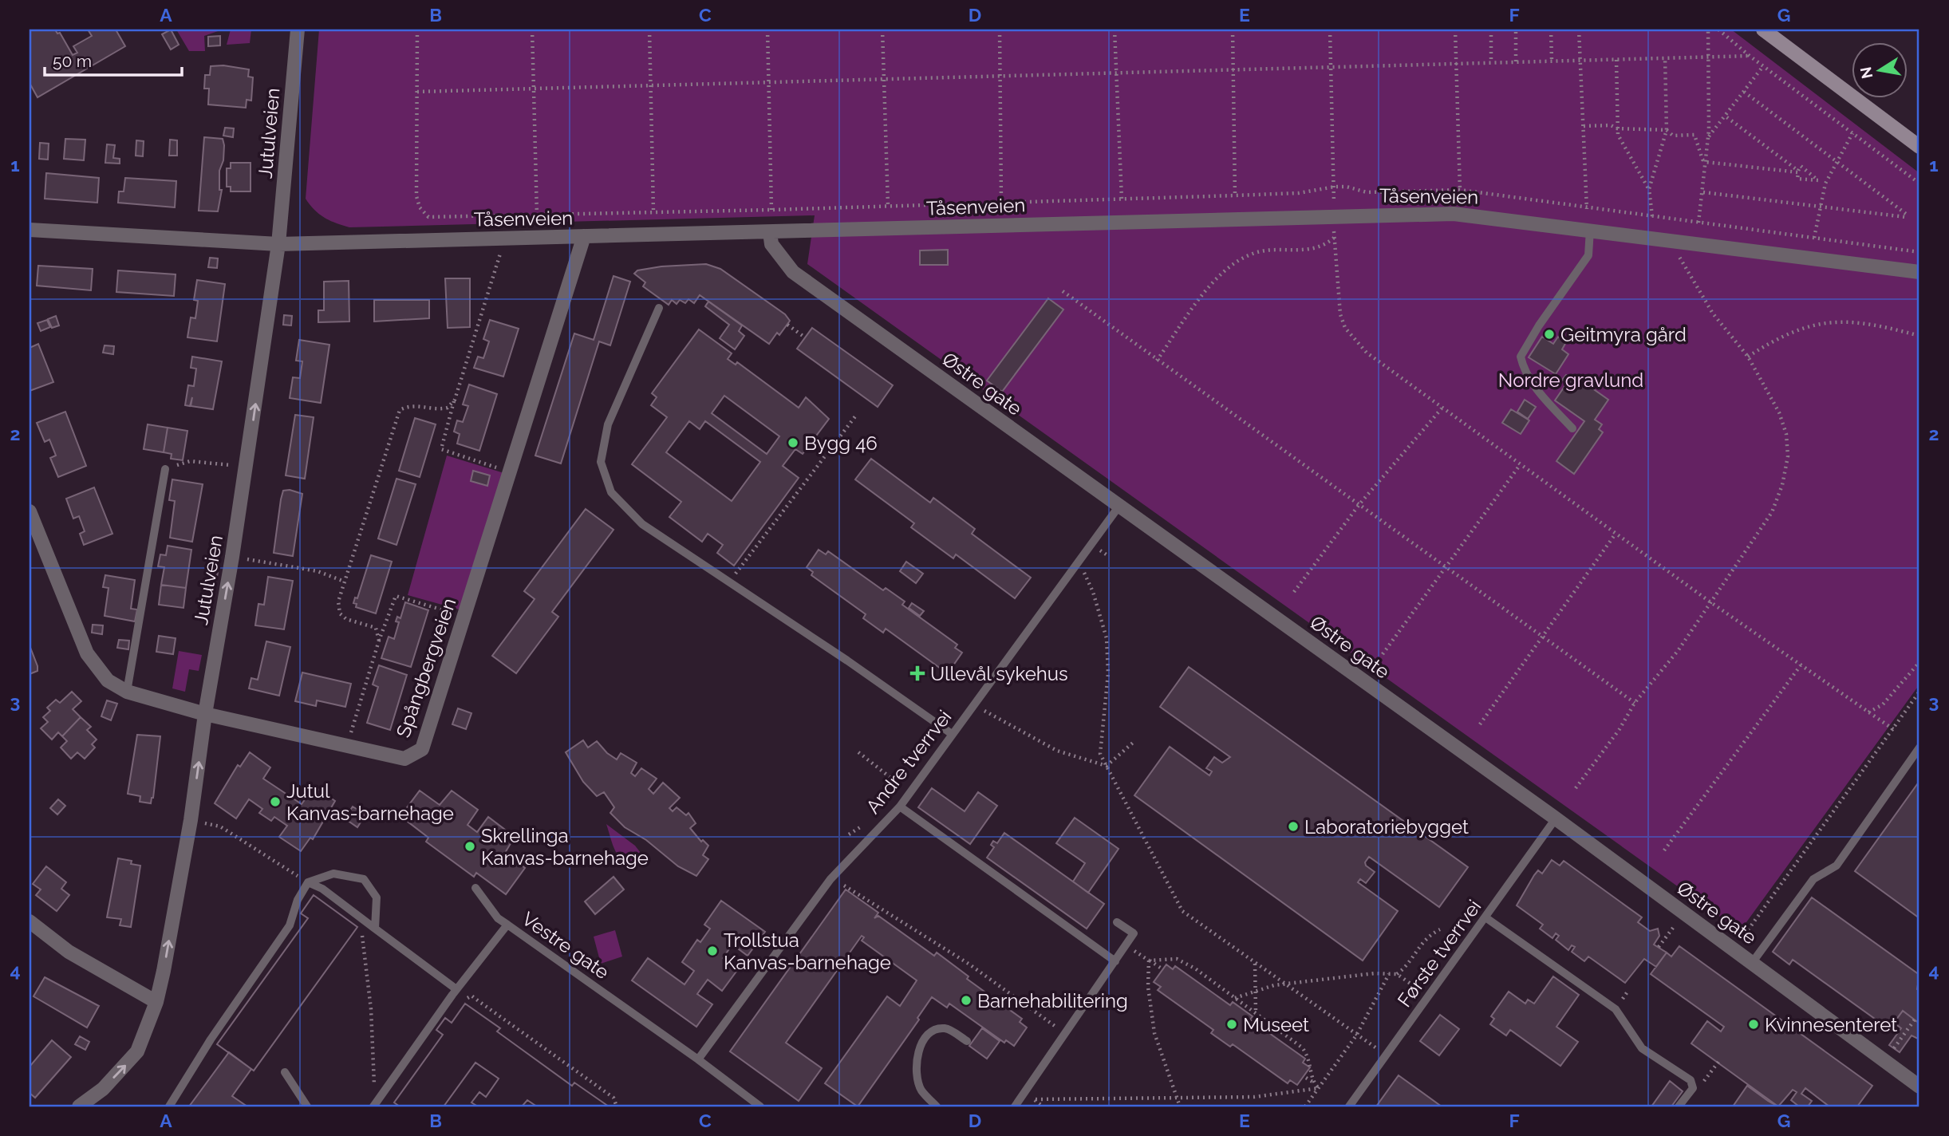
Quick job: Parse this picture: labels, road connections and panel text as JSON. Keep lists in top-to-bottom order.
{
  "streets": {
    "street": [
      "Jutulveien",
      "Tåsenveien",
      "Østre gate",
      "Spångbergveien"
    ],
    "lane": ["Andre tverrvei", "Vestre gate", "Første tverrvei"]
  },
  "crossings": [
    ["Jutulveien", "Tåsenveien"],
    ["Jutulveien", "Spångbergveien"],
    ["Tåsenveien", "Østre gate"],
    ["Tåsenveien", "Spångbergveien"],
    ["Østre gate", "Andre tverrvei"],
    ["Østre gate", "Første tverrvei"],
    ["Andre tverrvei", "Vestre gate"]
  ],
  "one_way": ["Jutulveien"],
  "parks": ["Nordre gravlund"],
  "places": {
    "other": [
      "Geitmyra gård",
      "Bygg 46",
      "Jutul Kanvas-barnehage",
      "Laboratoriebygget",
      "Skrellinga Kanvas-barnehage",
      "Trollstua Kanvas-barnehage",
      "Barnehabilitering",
      "Museet",
      "Kvinnesenteret"
    ],
    "health": ["Ullevål sykehus"]
  },
  "scale_bar": "50 m",
  "north": "left",
  "grid": {
    "columns": [
      "A",
      "B",
      "C",
      "D",
      "E",
      "F",
      "G"
    ],
    "rows": [
      "1",
      "2",
      "3",
      "4"
    ]
  }
}
